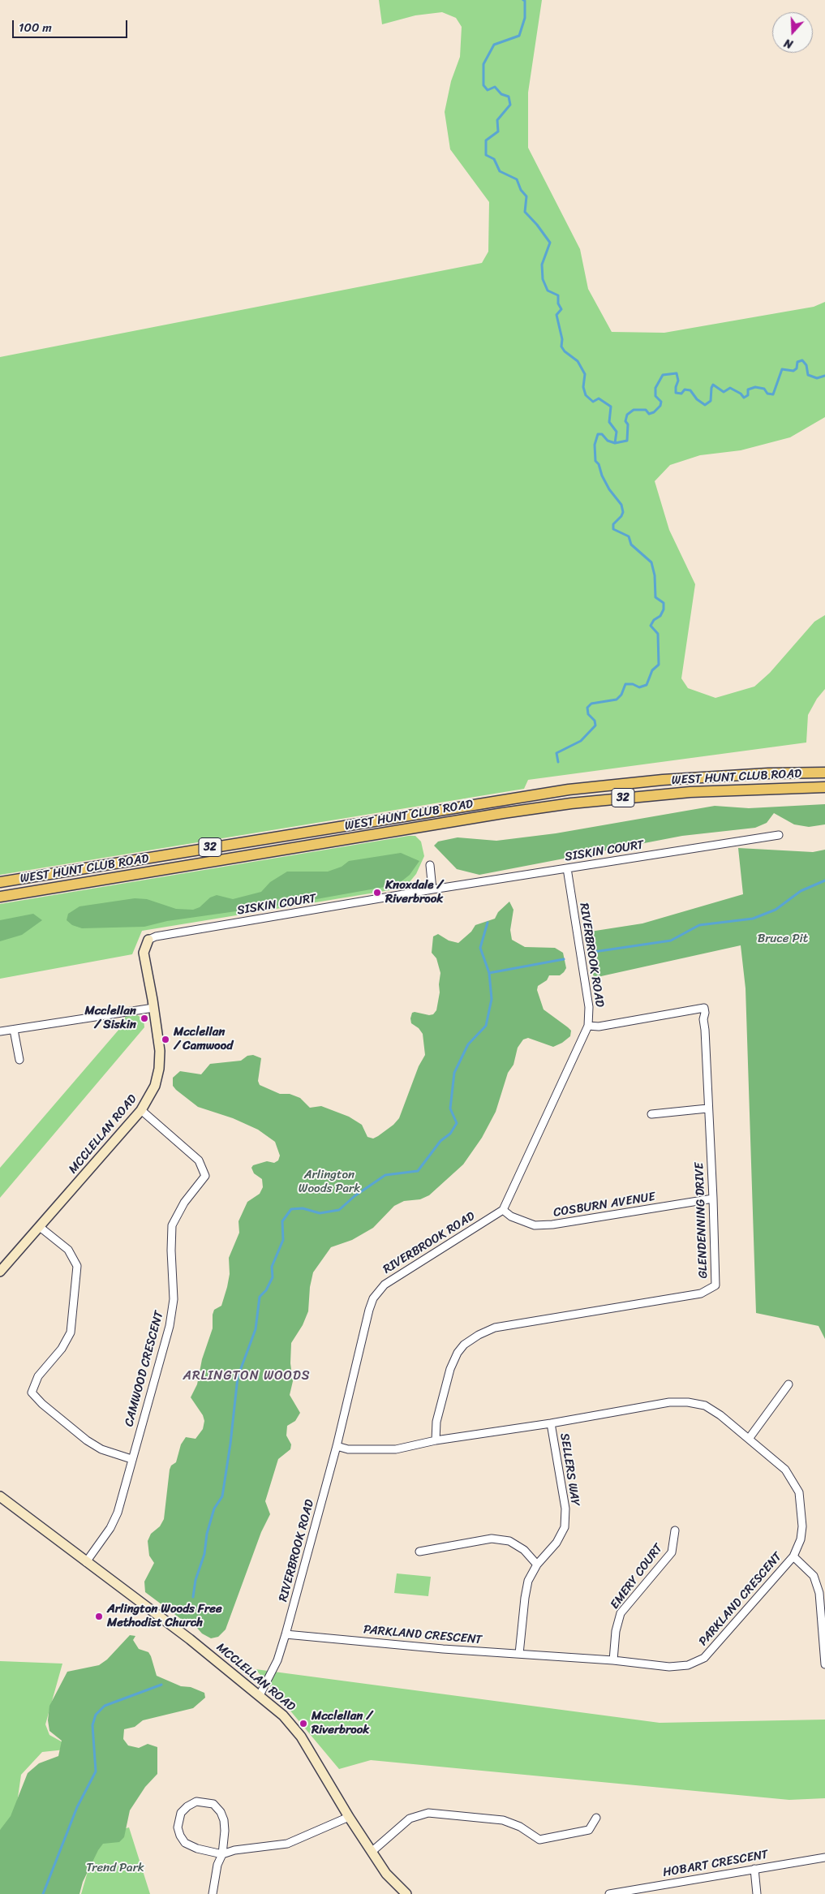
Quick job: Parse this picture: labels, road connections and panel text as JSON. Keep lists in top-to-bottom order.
{
  "streets": {
    "main road": ["WEST HUNT CLUB ROAD", "32"],
    "street": [
      "SISKIN COURT",
      "RIVERBROOK ROAD",
      "MCCLELLAN ROAD",
      "COSBURN AVENUE",
      "GLENDENNING DRIVE",
      "CAMWOOD CRESCENT",
      "SELLERS WAY",
      "EMERY COURT",
      "PARKLAND CRESCENT",
      "HOBART CRESCENT"
    ]
  },
  "crossings": [
    ["SISKIN COURT", "RIVERBROOK ROAD"],
    ["SISKIN COURT", "MCCLELLAN ROAD"],
    ["RIVERBROOK ROAD", "MCCLELLAN ROAD"],
    ["RIVERBROOK ROAD", "COSBURN AVENUE"],
    ["RIVERBROOK ROAD", "GLENDENNING DRIVE"],
    ["RIVERBROOK ROAD", "PARKLAND CRESCENT"],
    ["MCCLELLAN ROAD", "CAMWOOD CRESCENT"],
    ["COSBURN AVENUE", "GLENDENNING DRIVE"],
    ["GLENDENNING DRIVE", "PARKLAND CRESCENT"],
    ["SELLERS WAY", "PARKLAND CRESCENT"],
    ["EMERY COURT", "PARKLAND CRESCENT"]
  ],
  "districts": ["ARLINGTON WOODS"],
  "parks": ["Bruce Pit", "Arlington Woods Park", "Trend Park"],
  "places": [
    "Knoxdale / Riverbrook",
    "Mcclellan / Siskin",
    "Mcclellan / Camwood",
    "Arlington Woods Free Methodist Church",
    "Mcclellan / Riverbrook"
  ],
  "scale_bar": "100 m",
  "north": "bottom"
}
